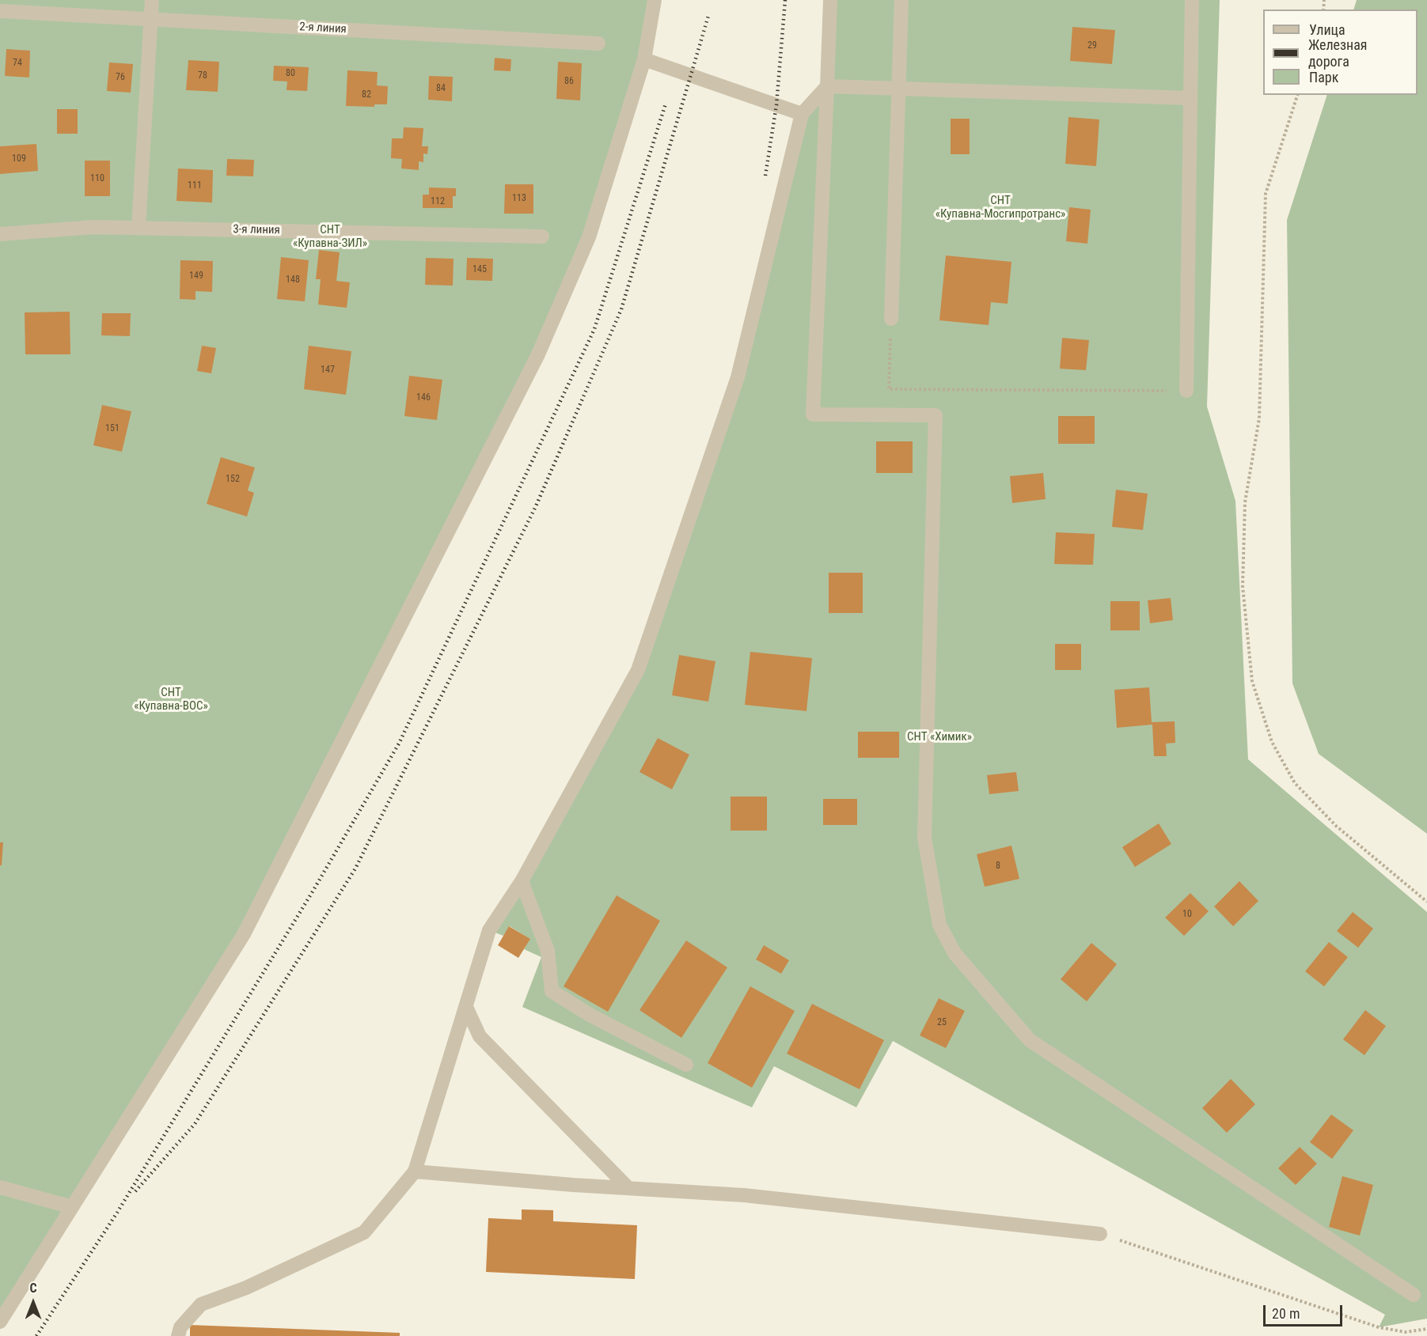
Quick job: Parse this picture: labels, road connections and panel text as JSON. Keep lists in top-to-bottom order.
{
  "streets": {
    "street": ["2-я линия", "3-я линия"]
  },
  "parks": [
    "СНТ «Купавна-Мосгипротранс»",
    "СНТ «Купавна-ЗИЛ»",
    "СНТ «Купавна-ВОС»",
    "СНТ «Химик»"
  ],
  "house_numbers": [
    "29",
    "74",
    "80",
    "78",
    "76",
    "86",
    "84",
    "82",
    "109",
    "110",
    "111",
    "113",
    "112",
    "145",
    "149",
    "148",
    "147",
    "146",
    "151",
    "152",
    "8",
    "10",
    "25"
  ],
  "legend": ["Улица", "Железная дорога", "Парк"],
  "scale_bar": "20 m",
  "north": "top"
}
